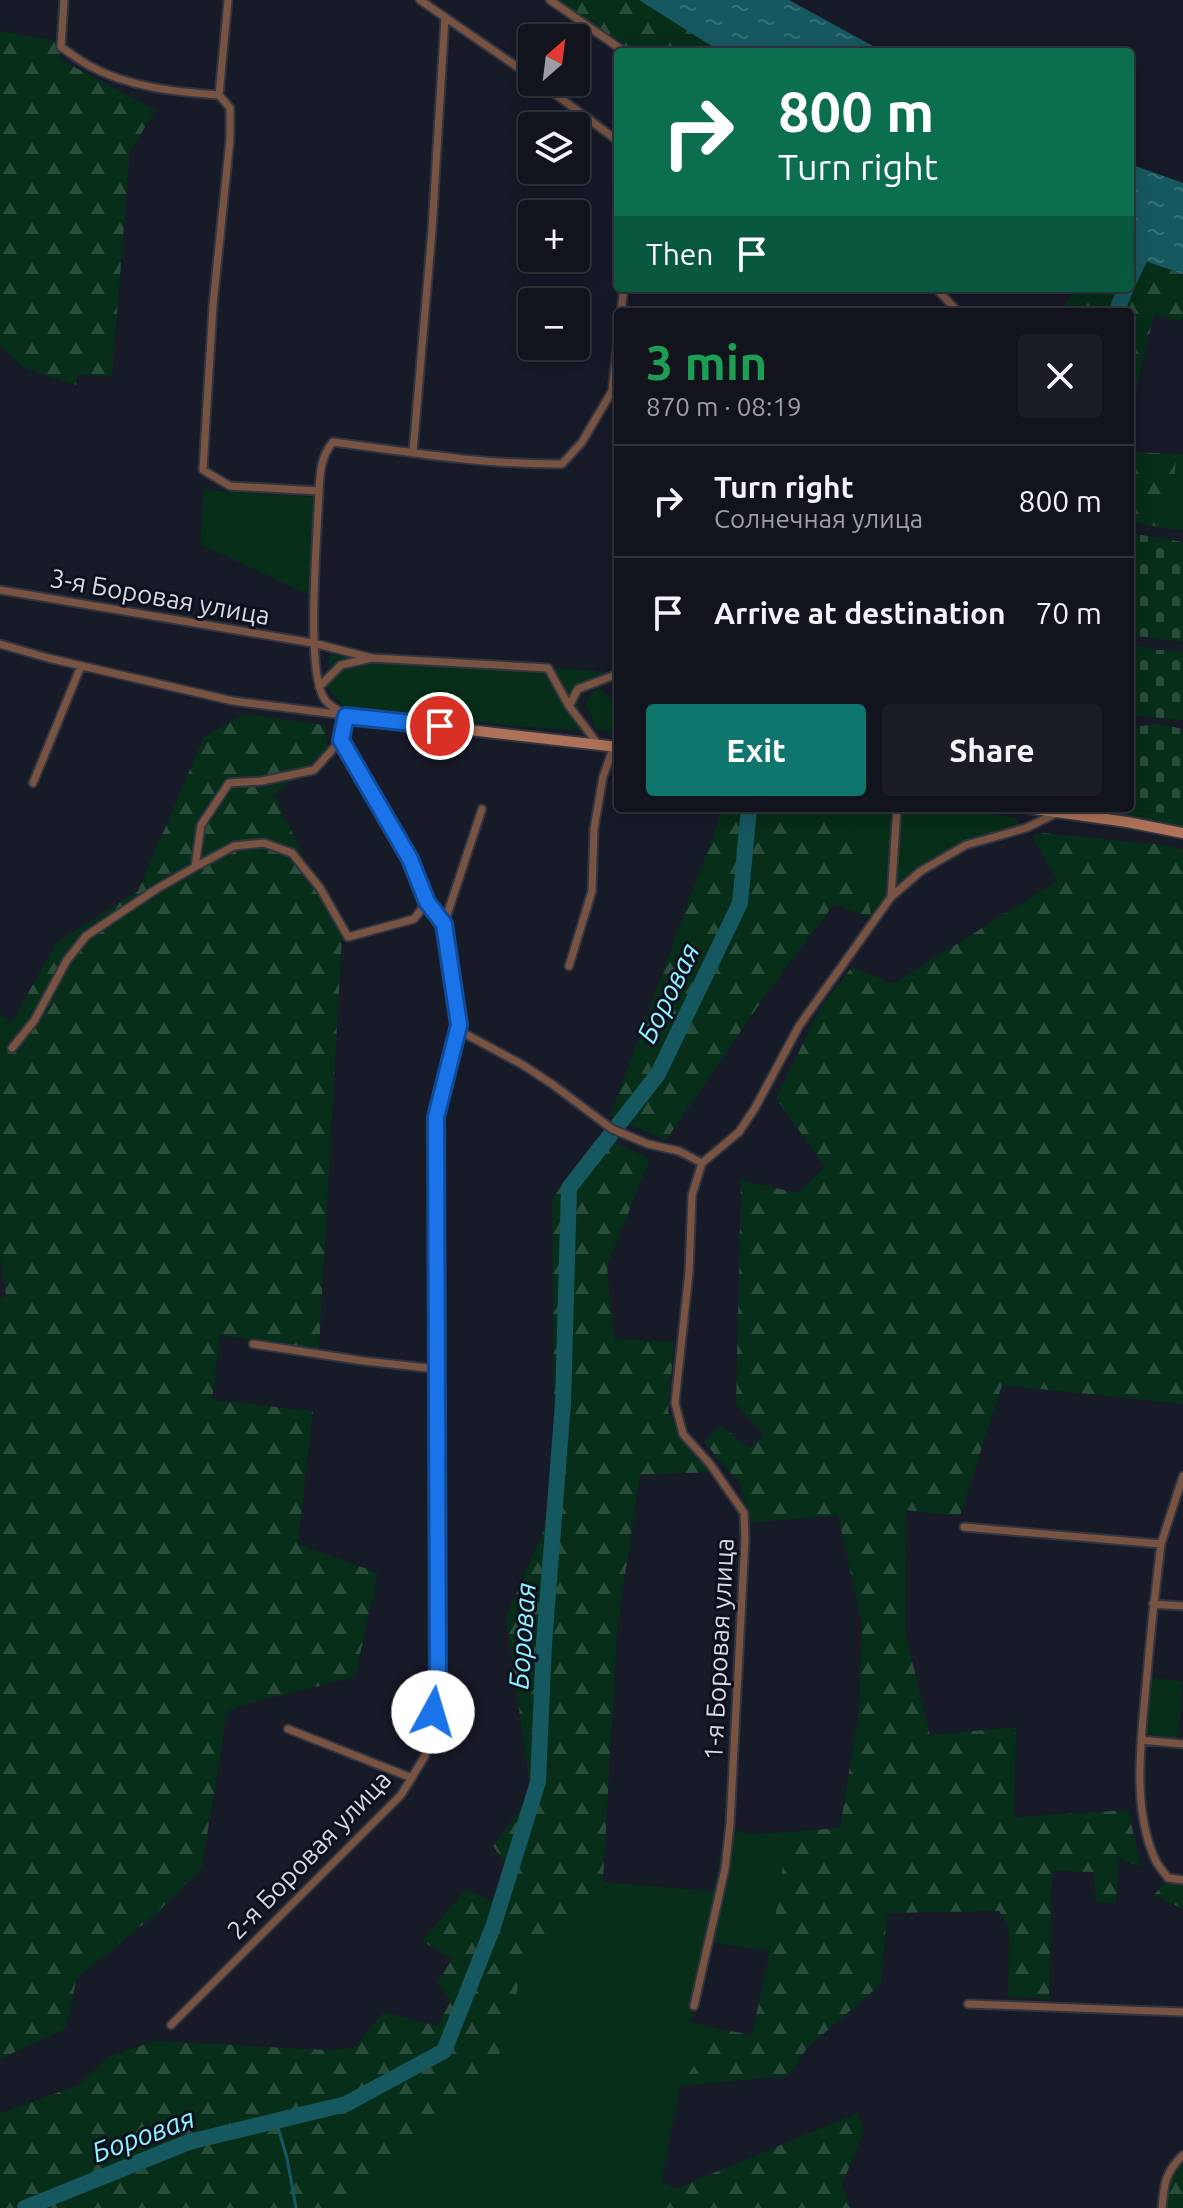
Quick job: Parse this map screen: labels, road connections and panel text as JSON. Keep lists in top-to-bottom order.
{
  "streets": {
    "street": ["3-я Боровая улица", "1-я Боровая улица", "2-я Боровая улица"]
  },
  "water": ["Боровая"],
  "north": "top right",
  "page": {
    "map_buttons": ["+", "−"],
    "turn": ["800 m", "Turn right"],
    "then": "Then",
    "heading": ["3 min", "870 m · 08:19"],
    "list": [
      {
        "name": "Turn right",
        "note": "Солнечная улица",
        "value": "800 m"
      },
      {
        "name": "Arrive at destination",
        "value": "70 m"
      }
    ],
    "buttons": ["Exit", "Share"]
  }
}
